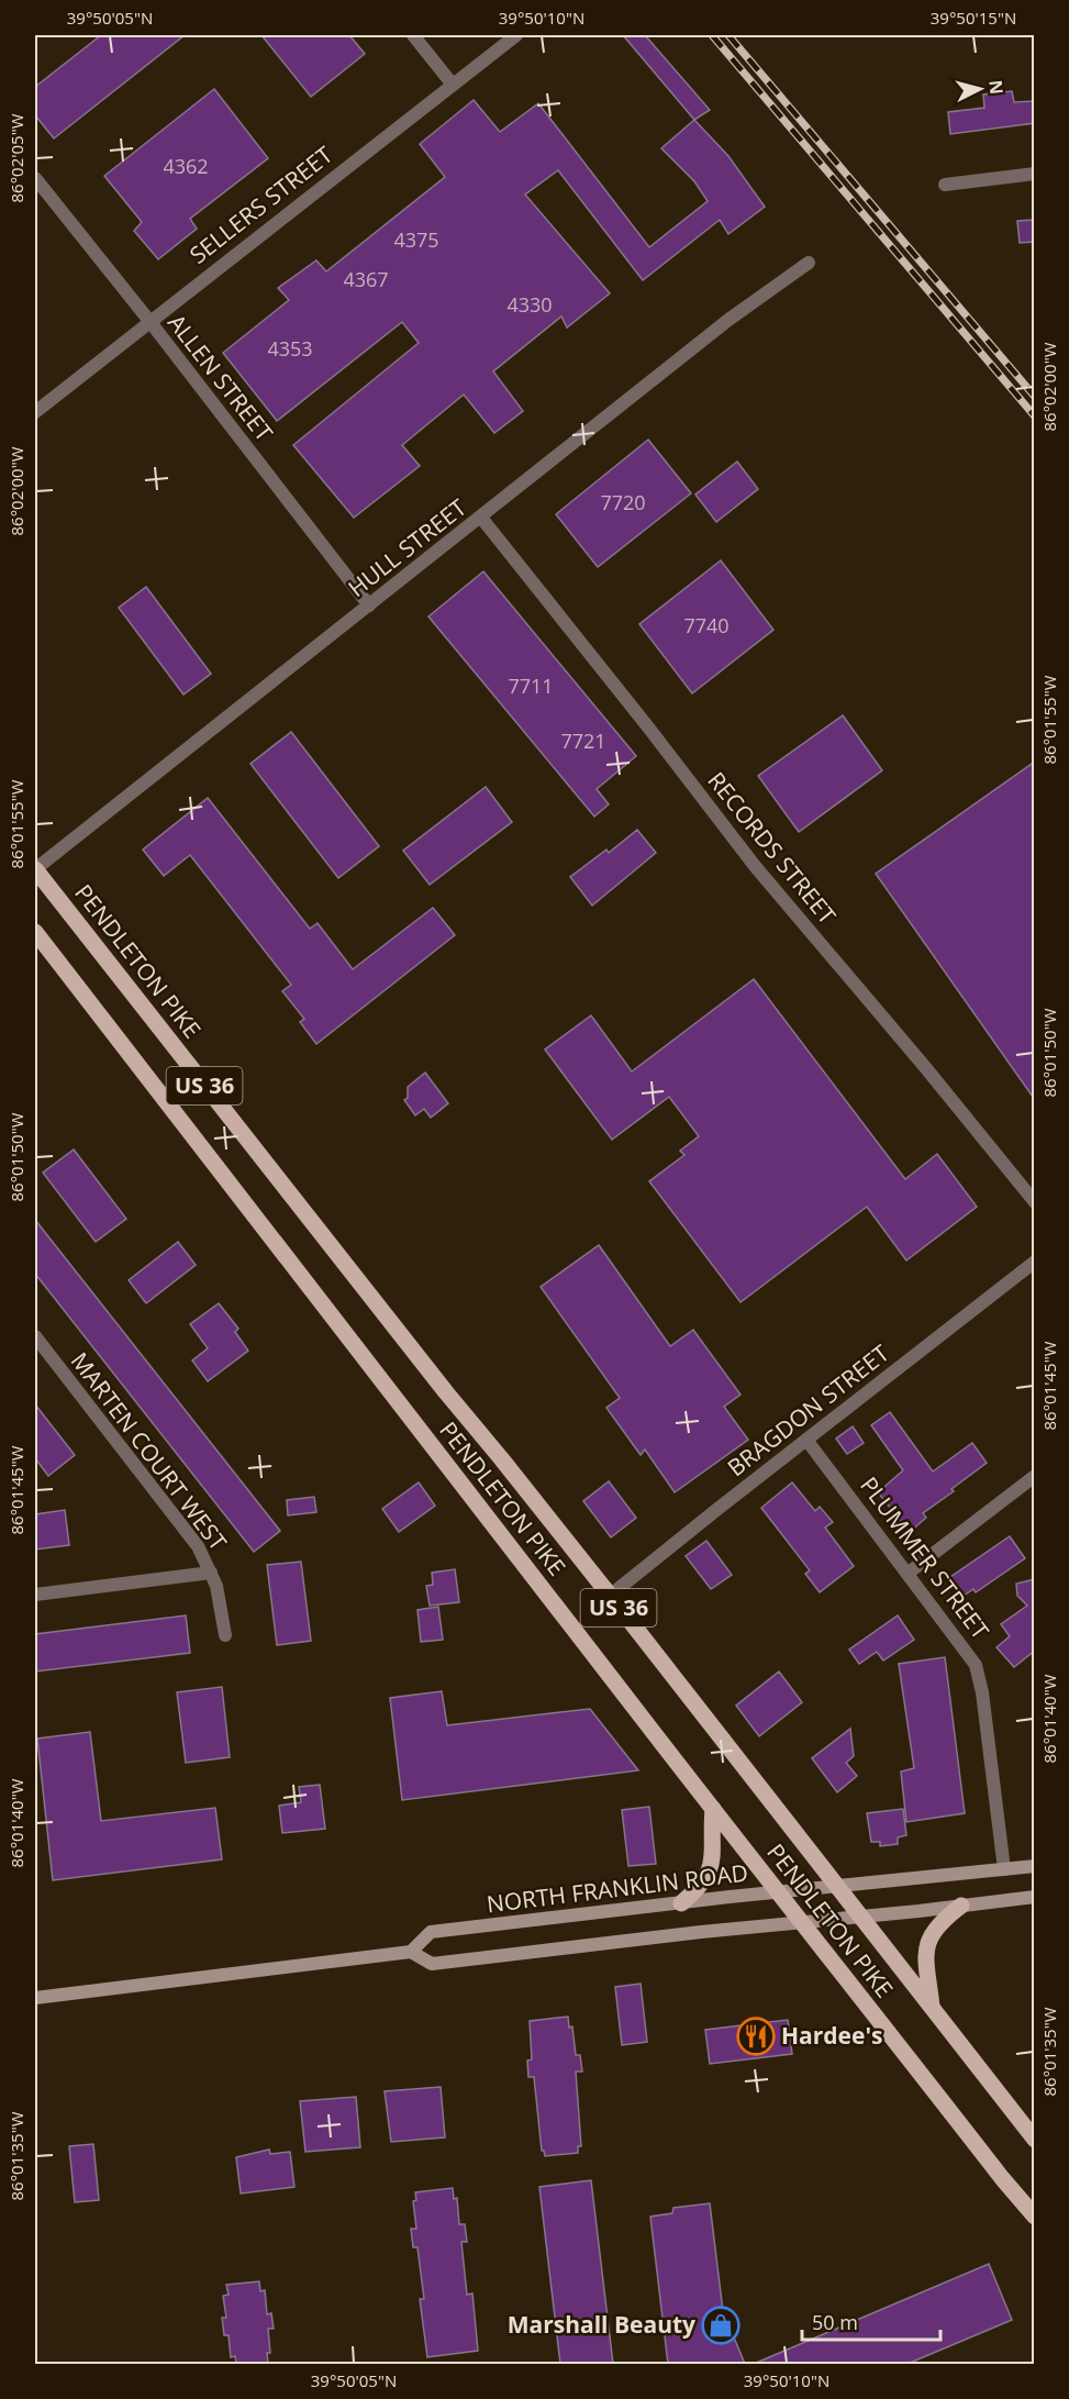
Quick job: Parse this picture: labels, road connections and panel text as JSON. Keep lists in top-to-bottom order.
{
  "streets": {
    "main road": ["PENDLETON PIKE", "US 36", "NORTH FRANKLIN ROAD"],
    "street": [
      "SELLERS STREET",
      "ALLEN STREET",
      "HULL STREET",
      "RECORDS STREET",
      "BRAGDON STREET",
      "MARTEN COURT WEST",
      "PLUMMER STREET"
    ]
  },
  "crossings": [
    ["SELLERS STREET", "ALLEN STREET"],
    ["ALLEN STREET", "HULL STREET"],
    ["HULL STREET", "RECORDS STREET"],
    ["HULL STREET", "PENDLETON PIKE"],
    ["PENDLETON PIKE", "BRAGDON STREET"],
    ["PENDLETON PIKE", "NORTH FRANKLIN ROAD"],
    ["BRAGDON STREET", "PLUMMER STREET"],
    ["PLUMMER STREET", "NORTH FRANKLIN ROAD"]
  ],
  "places": {
    "restaurant": ["Hardee's"],
    "shop": ["Marshall Beauty"]
  },
  "house_numbers": [
    "4362",
    "4375",
    "4367",
    "4330",
    "4353",
    "7720",
    "7740",
    "7711",
    "7721"
  ],
  "scale_bar": "50 m",
  "north": "right",
  "coordinates": [
    "39°50'05\"N",
    "39°50'10\"N",
    "39°50'15\"N",
    "86°02'05\"W",
    "86°02'00\"W",
    "86°01'55\"W",
    "86°01'50\"W",
    "86°01'45\"W",
    "86°01'40\"W",
    "86°01'35\"W"
  ]
}
